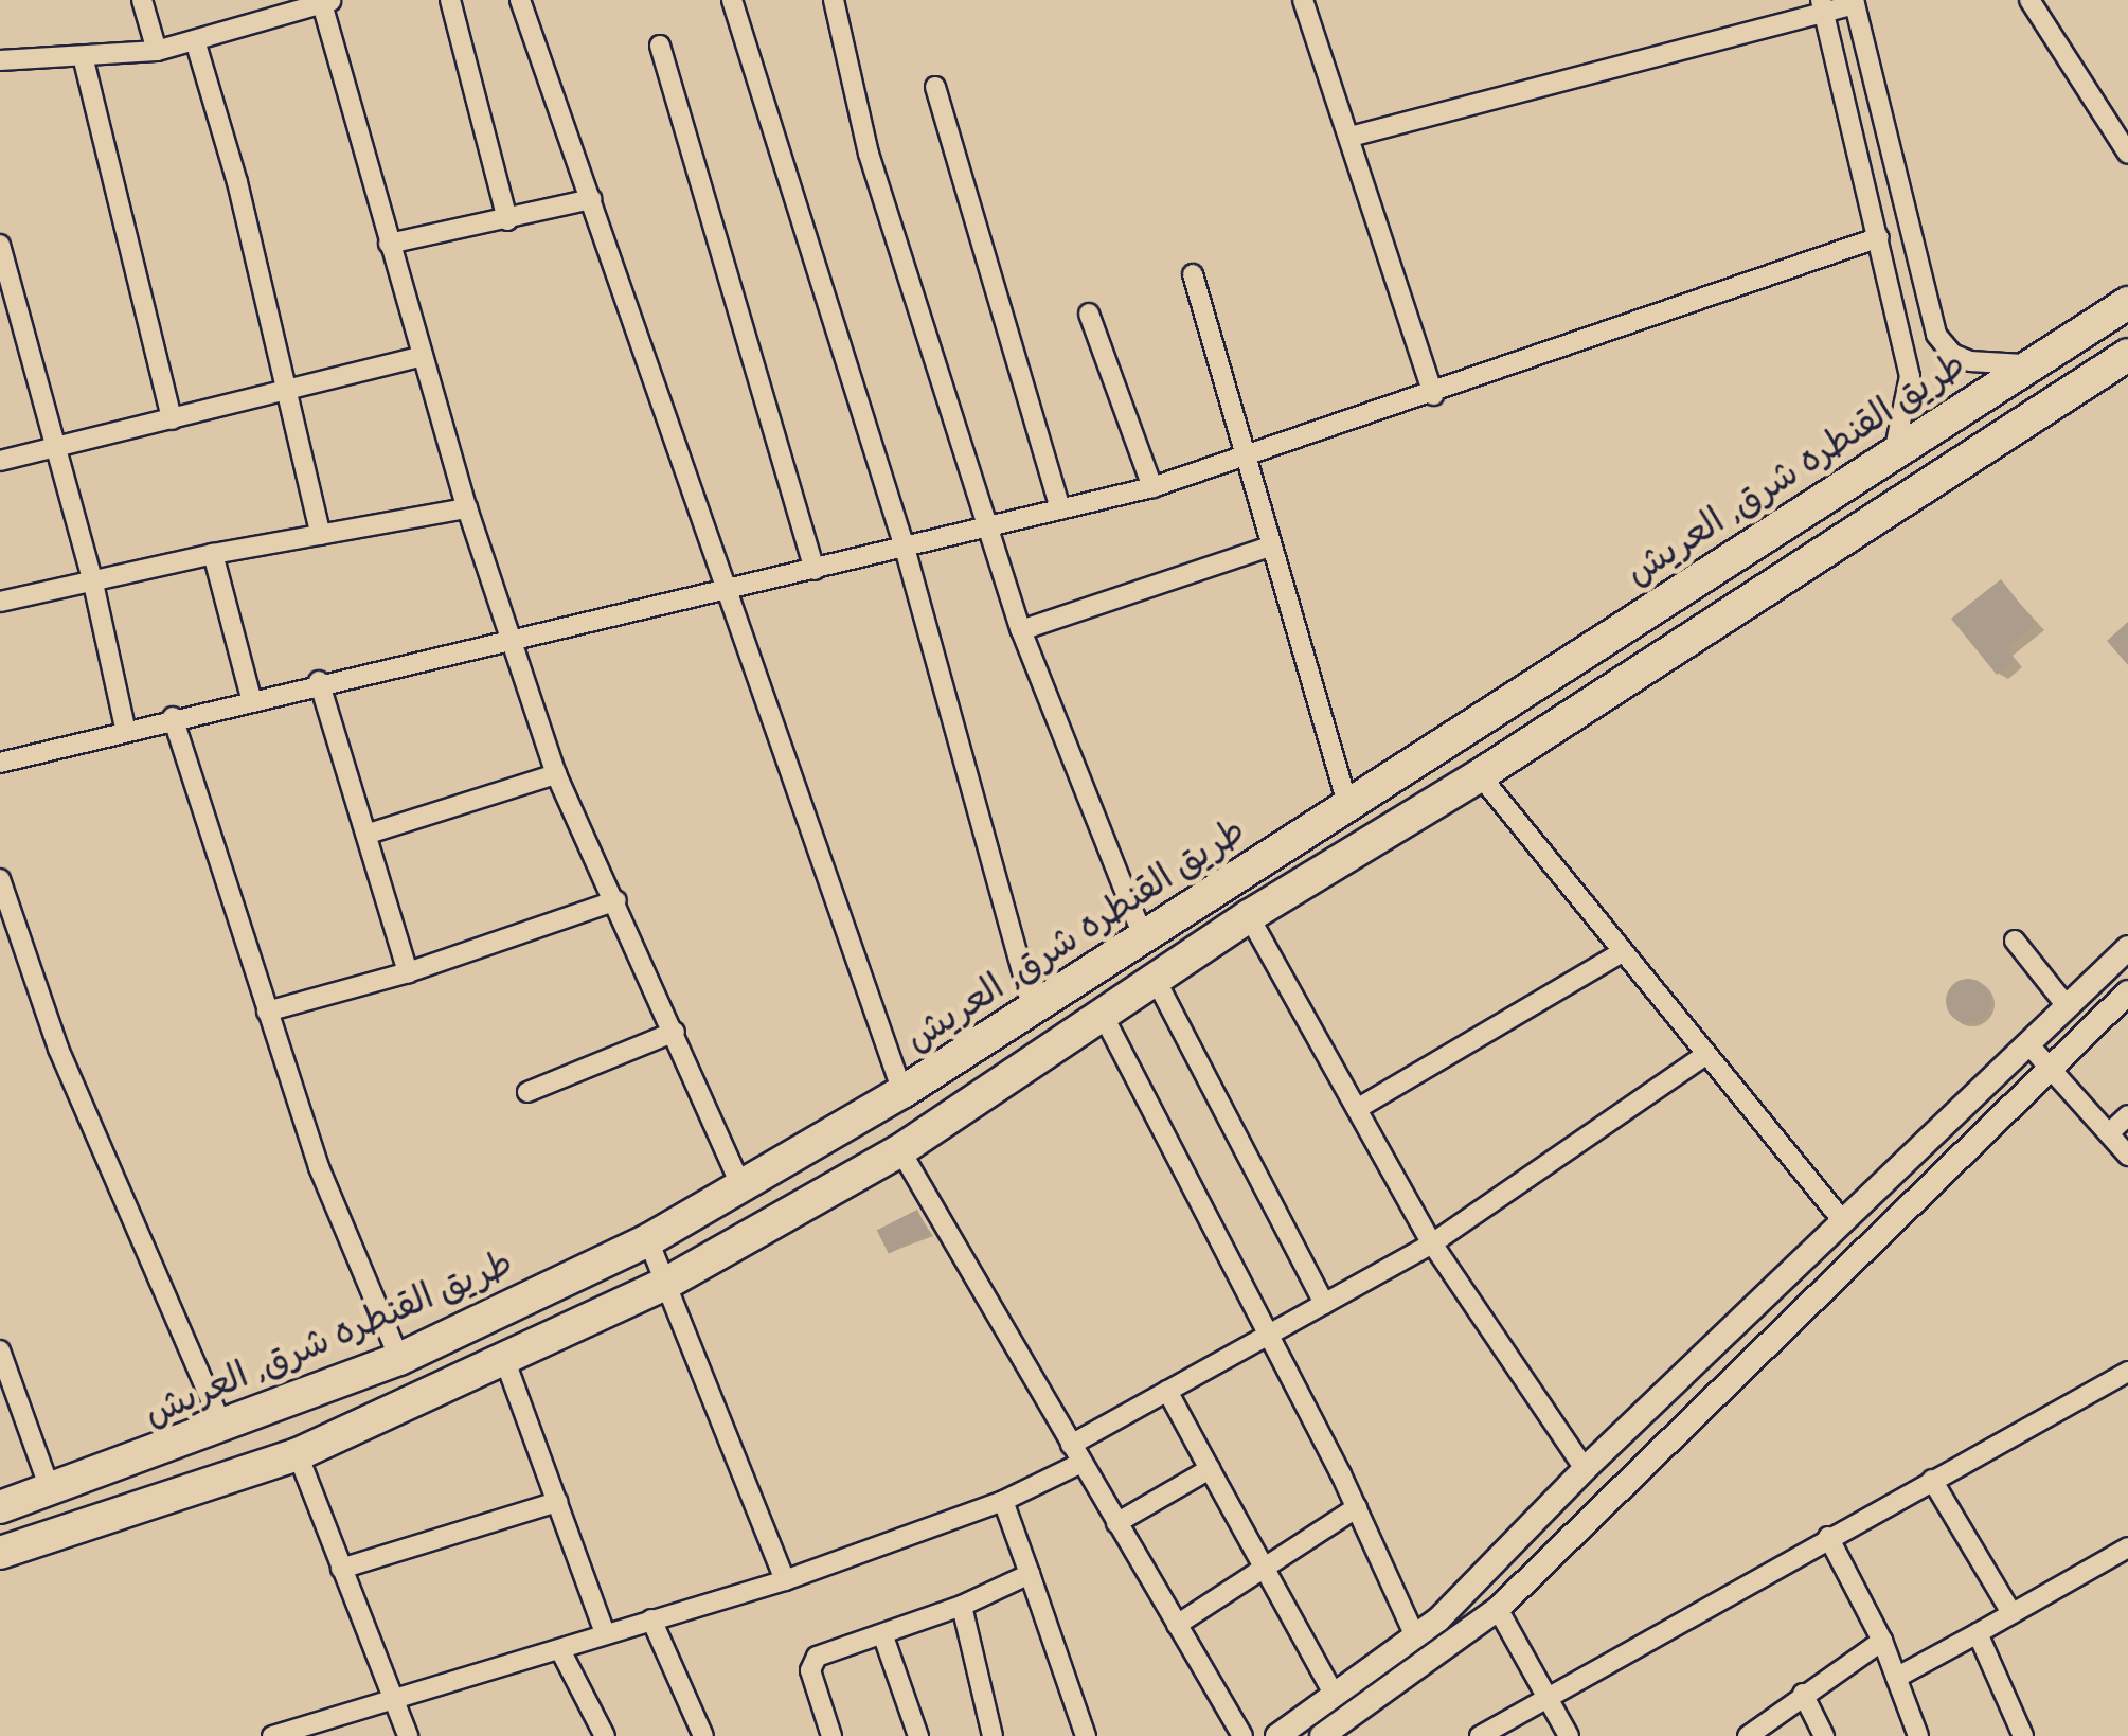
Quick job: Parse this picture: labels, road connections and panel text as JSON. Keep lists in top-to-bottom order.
{
  "streets": {
    "highway": ["طريق القنطره شرق, العريش"]
  }
}
